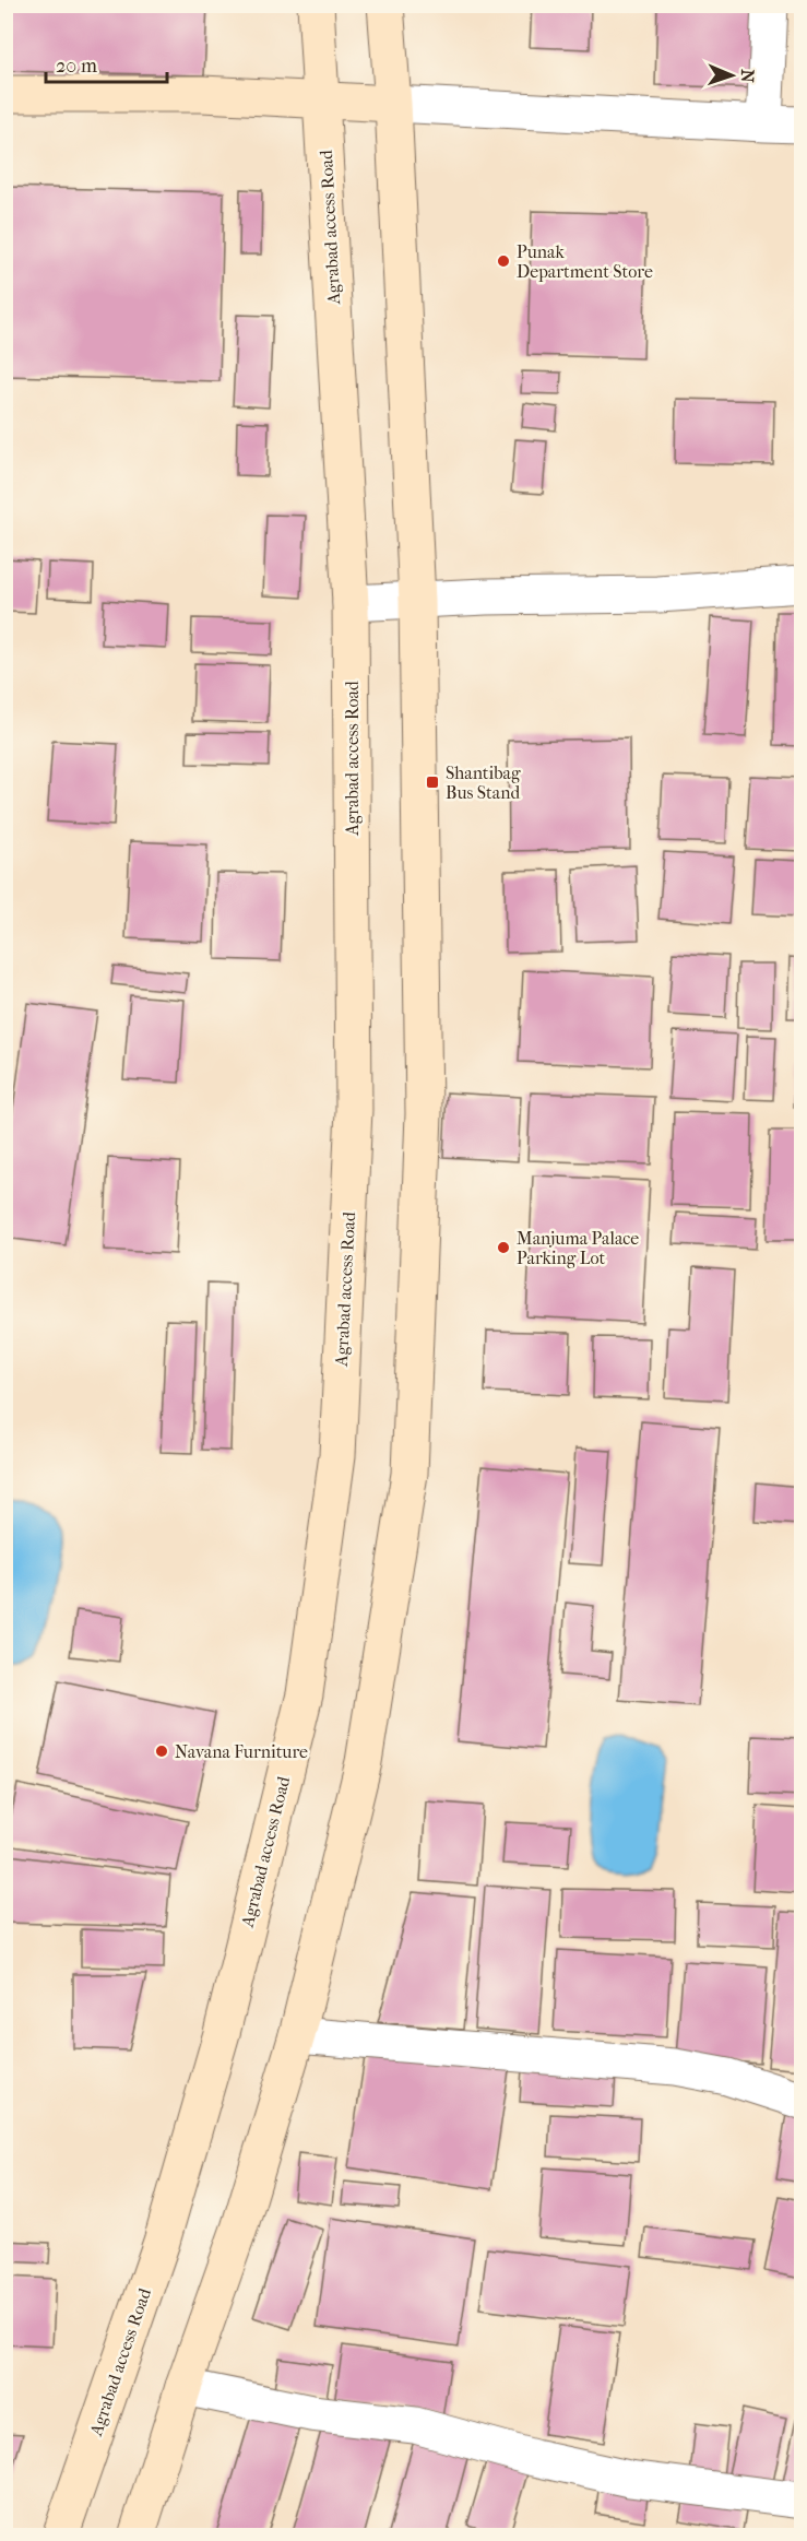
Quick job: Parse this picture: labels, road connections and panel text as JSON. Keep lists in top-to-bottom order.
{
  "streets": {
    "main road": ["Agrabad access Road"]
  },
  "places": {
    "other": ["Punak Department Store", "Manjuma Palace Parking Lot", "Navana Furniture"],
    "transit": ["Shantibag Bus Stand"]
  },
  "scale_bar": "20 m",
  "north": "right"
}
